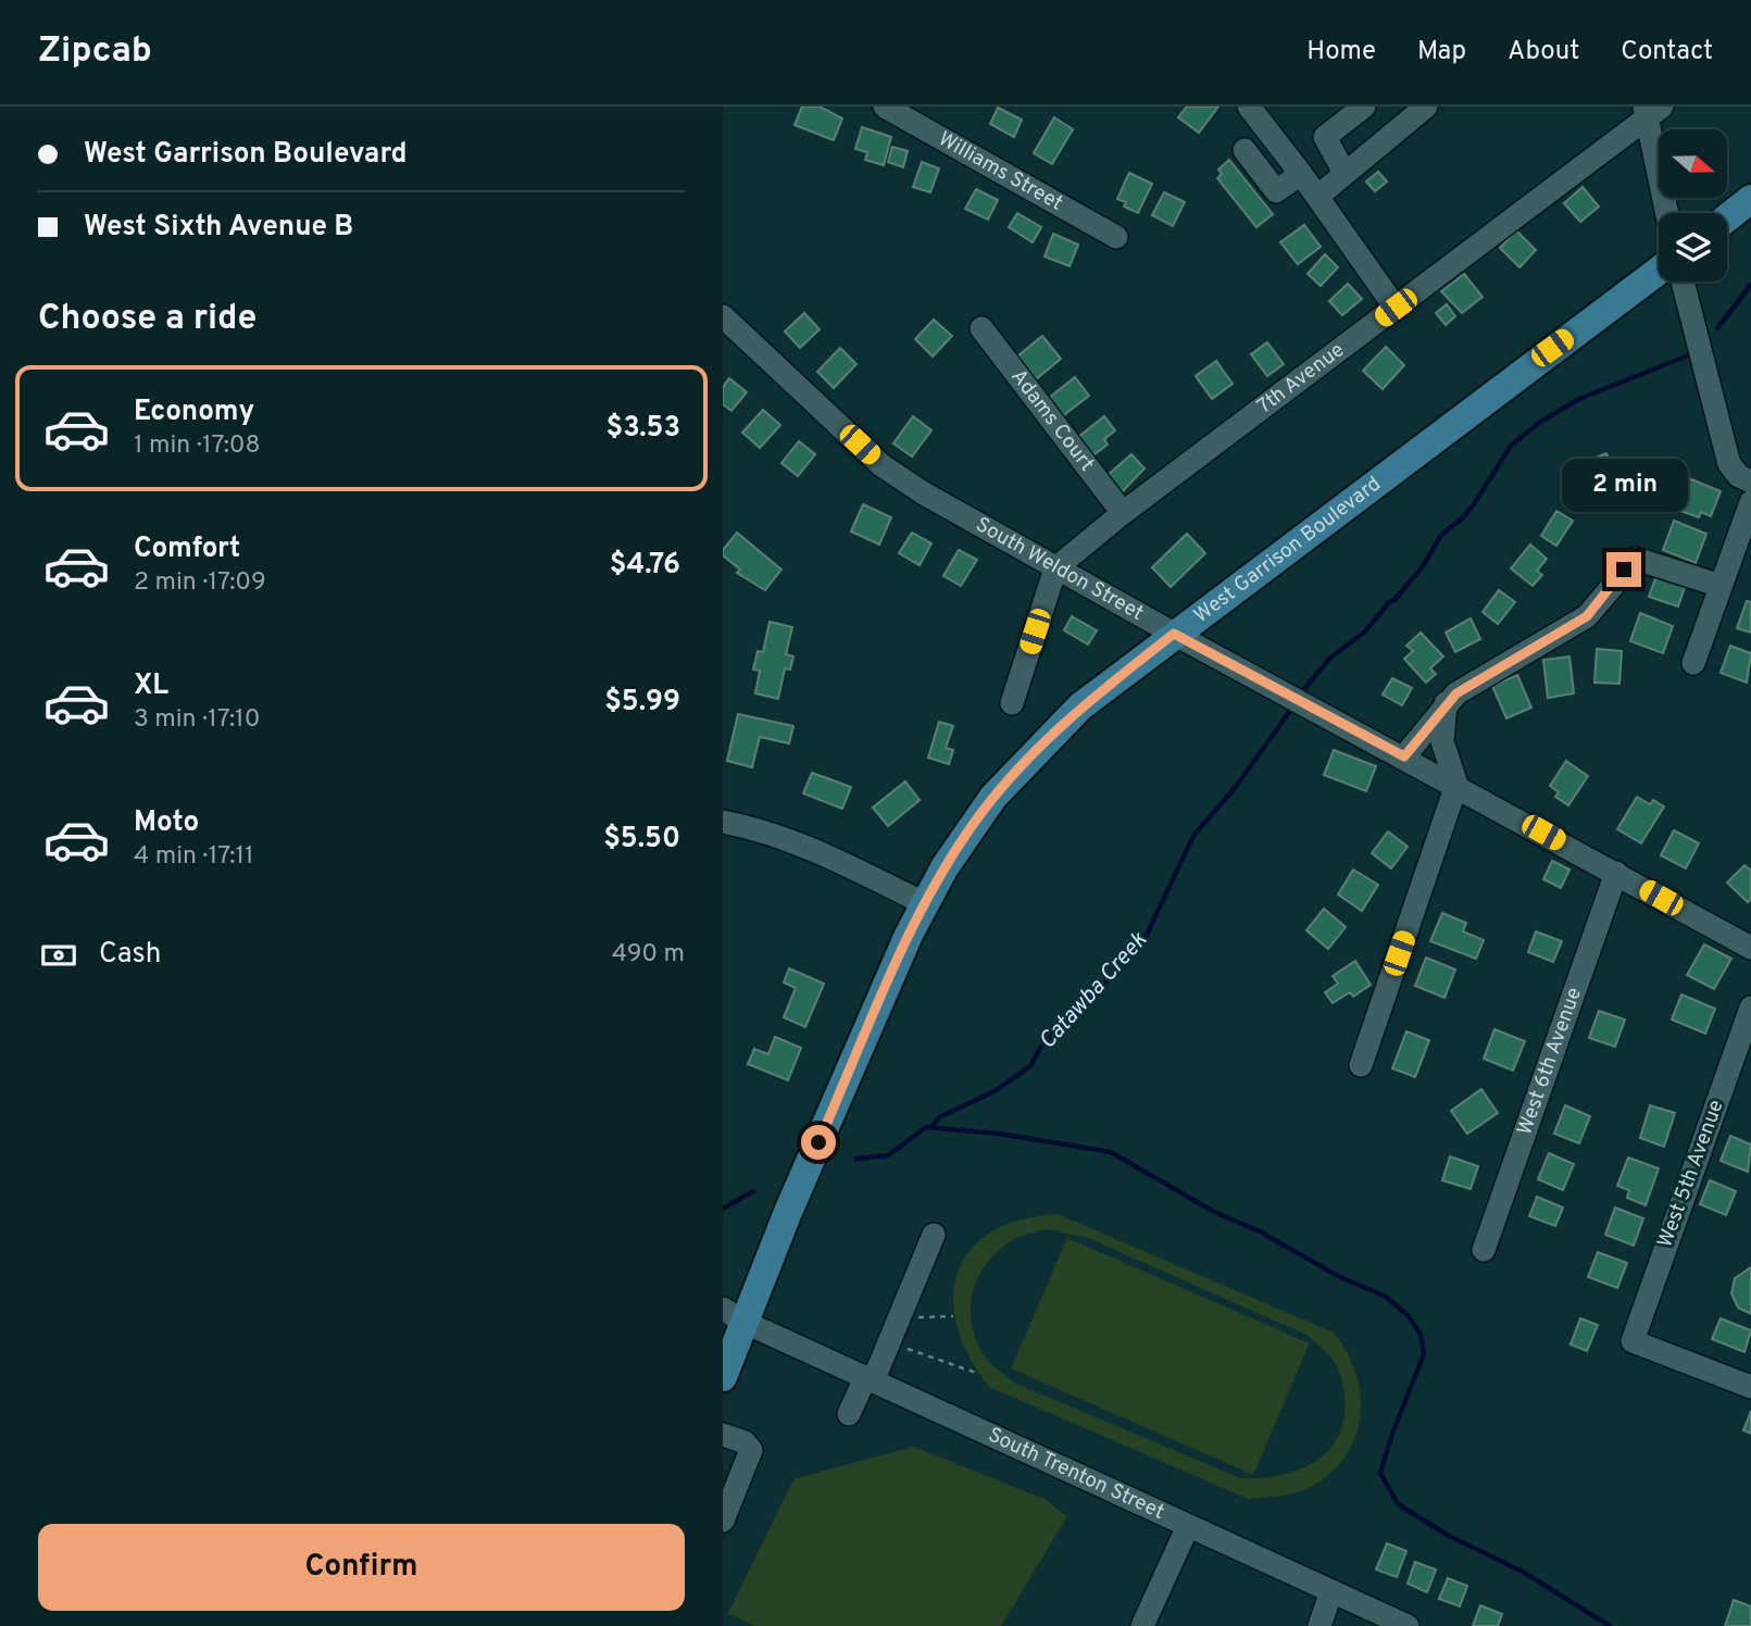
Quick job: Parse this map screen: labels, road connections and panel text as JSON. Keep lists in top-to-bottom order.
{
  "streets": {
    "main road": ["West Garrison Boulevard"],
    "street": [
      "Williams Street",
      "7th Avenue",
      "Adams Court",
      "South Weldon Street",
      "West 6th Avenue",
      "West 5th Avenue",
      "South Trenton Street"
    ]
  },
  "crossings": [
    ["7th Avenue", "Adams Court"],
    ["7th Avenue", "South Weldon Street"],
    ["West Garrison Boulevard", "South Weldon Street"],
    ["West Garrison Boulevard", "South Trenton Street"],
    ["South Weldon Street", "West 6th Avenue"]
  ],
  "water": ["Catawba Creek"],
  "north": "right",
  "page": {
    "header": "Zipcab",
    "nav": [
      "Home",
      "Map",
      "About",
      "Contact"
    ],
    "banner": ["West Garrison Boulevard", "West Sixth Avenue B"],
    "heading": "Choose a ride",
    "list": [
      {
        "name": "Economy",
        "note": "1 min · 17:08",
        "value": "$3.53"
      },
      {
        "name": "Comfort",
        "note": "2 min · 17:09",
        "value": "$4.76"
      },
      {
        "name": "XL",
        "note": "3 min · 17:10",
        "value": "$5.99"
      },
      {
        "name": "Moto",
        "note": "4 min · 17:11",
        "value": "$5.50"
      }
    ],
    "bubble": "2 min",
    "pay": ["Cash", "490 m"],
    "buttons": "Confirm"
  }
}
